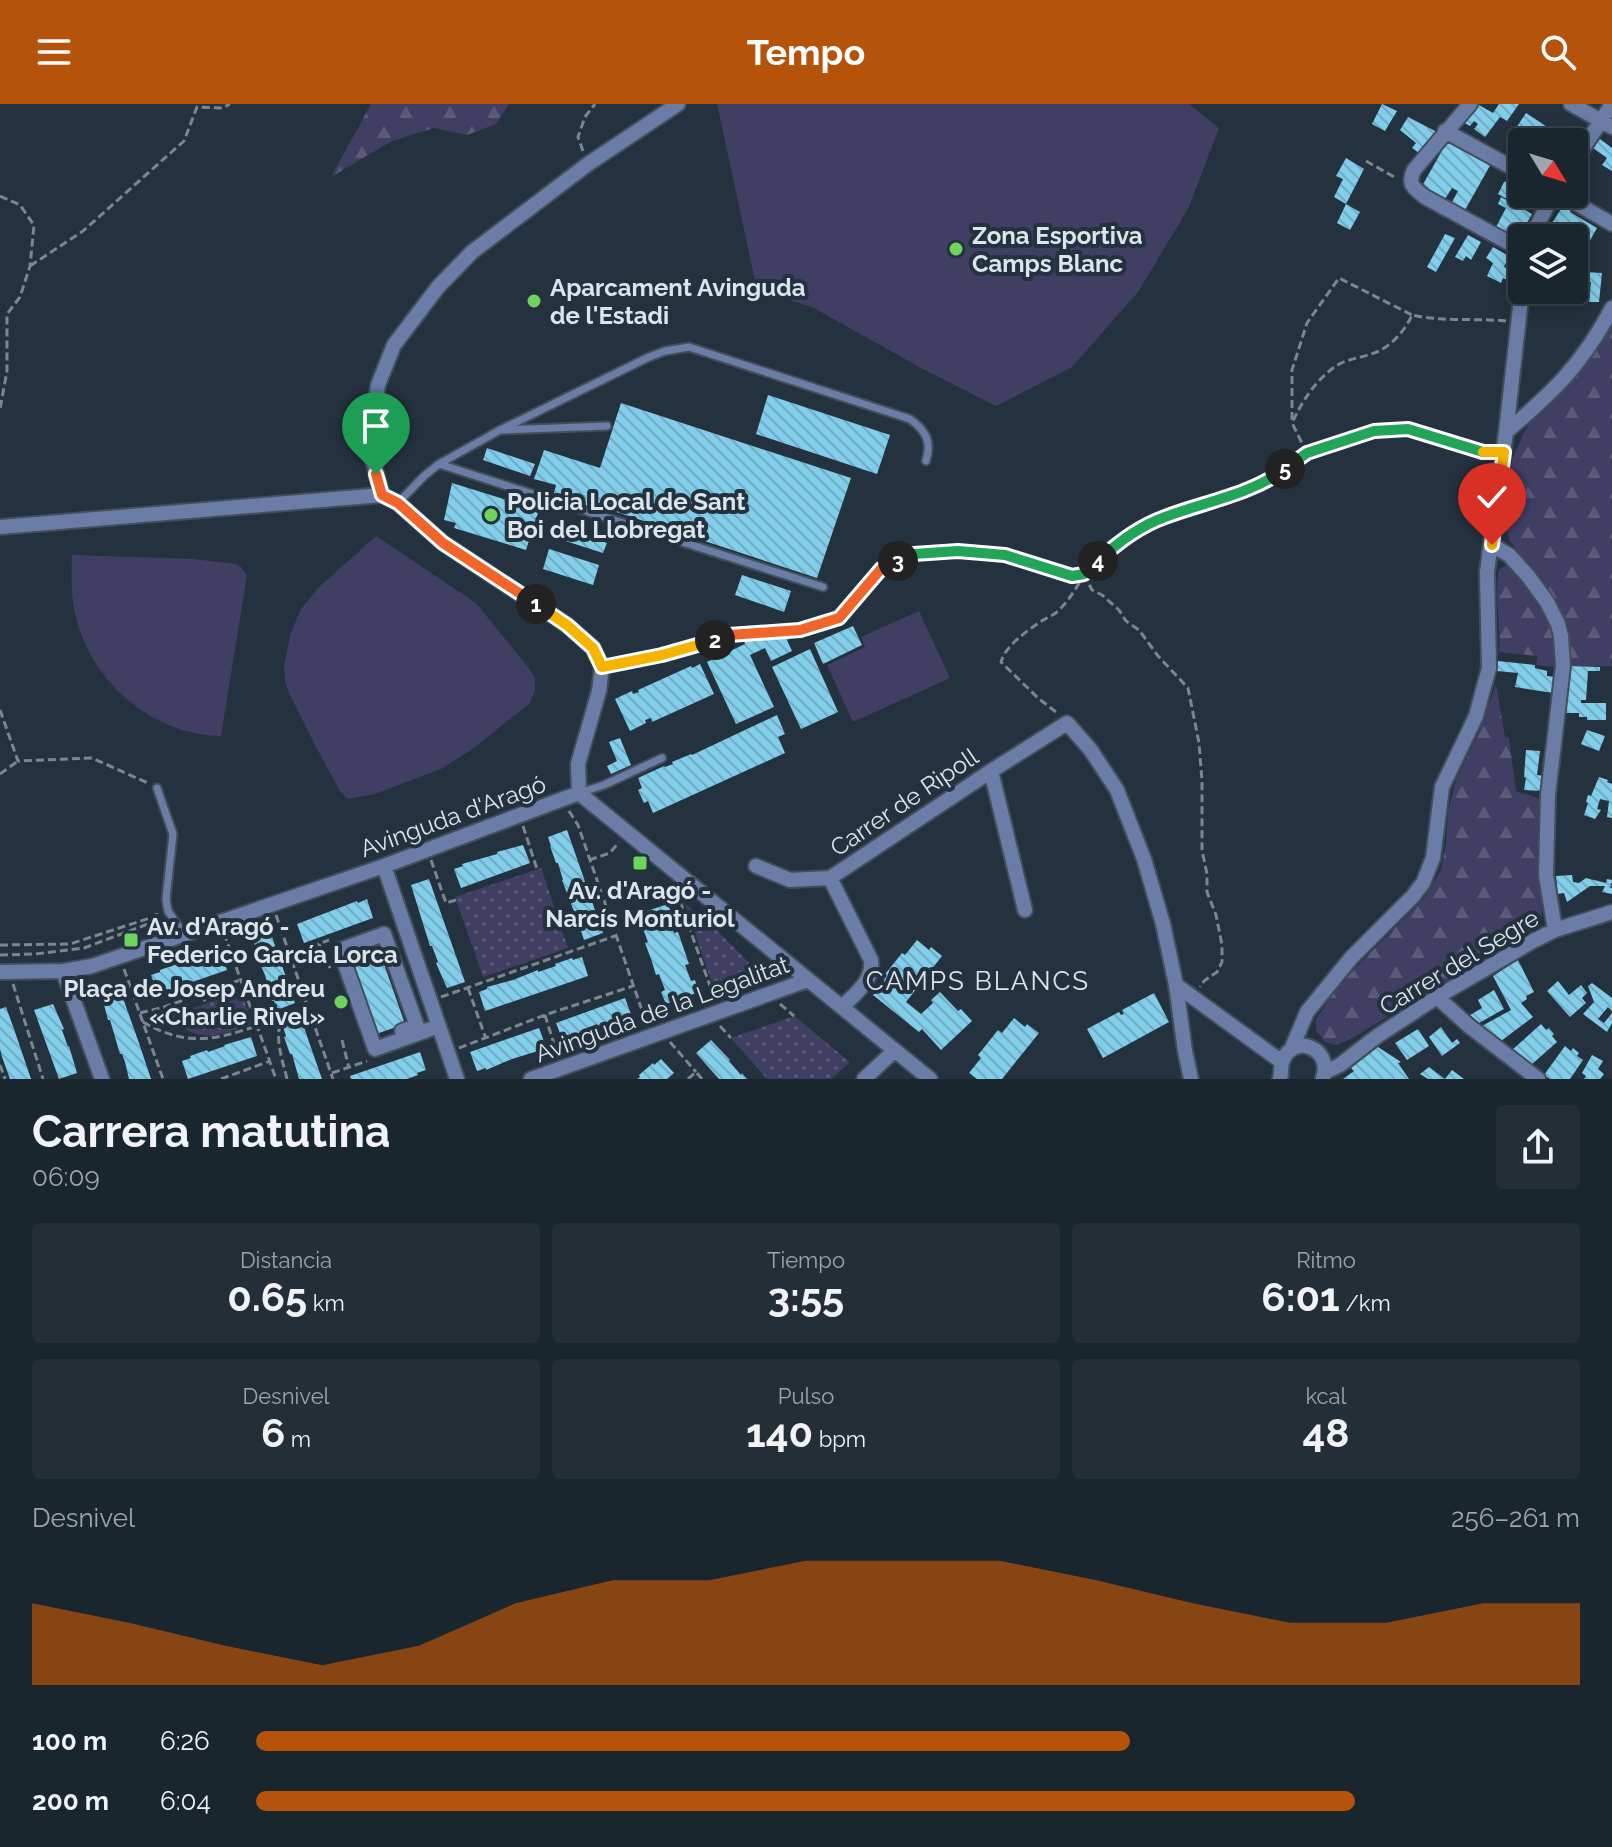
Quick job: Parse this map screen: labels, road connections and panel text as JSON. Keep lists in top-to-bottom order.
{
  "streets": {
    "street": [
      "Carrer de Ripoll",
      "Avinguda d'Aragó",
      "Carrer del Segre",
      "Avinguda de la Legalitat"
    ]
  },
  "crossings": [
    ["Avinguda d'Aragó", "Avinguda de la Legalitat"]
  ],
  "districts": ["CAMPS BLANCS"],
  "places": {
    "other": [
      "Zona Esportiva Camps Blanc",
      "Aparcament Avinguda de l'Estadi",
      "Policia Local de Sant Boi del Llobregat",
      "Plaça de Josep Andreu «Charlie Rivel»"
    ],
    "transit": ["Av. d'Aragó - Narcís Monturiol", "Av. d'Aragó - Federico García Lorca"]
  },
  "north": "bottom right",
  "page": {
    "header": "Tempo",
    "pins": [
      "5",
      "3",
      "4",
      "1",
      "2"
    ],
    "heading": ["Carrera matutina", "06:09"],
    "stats": [
      ["Distancia", "0.65 km"],
      ["Tiempo", "3:55"],
      ["Ritmo", "6:01 /km"],
      ["Desnivel", "6 m"],
      ["Pulso", "140 bpm"],
      ["kcal", "48"]
    ],
    "chart": ["Desnivel", "256–261 m"],
    "list": [
      {
        "name": "100 m",
        "note": "6:26"
      },
      {
        "name": "200 m",
        "note": "6:04"
      }
    ]
  }
}
